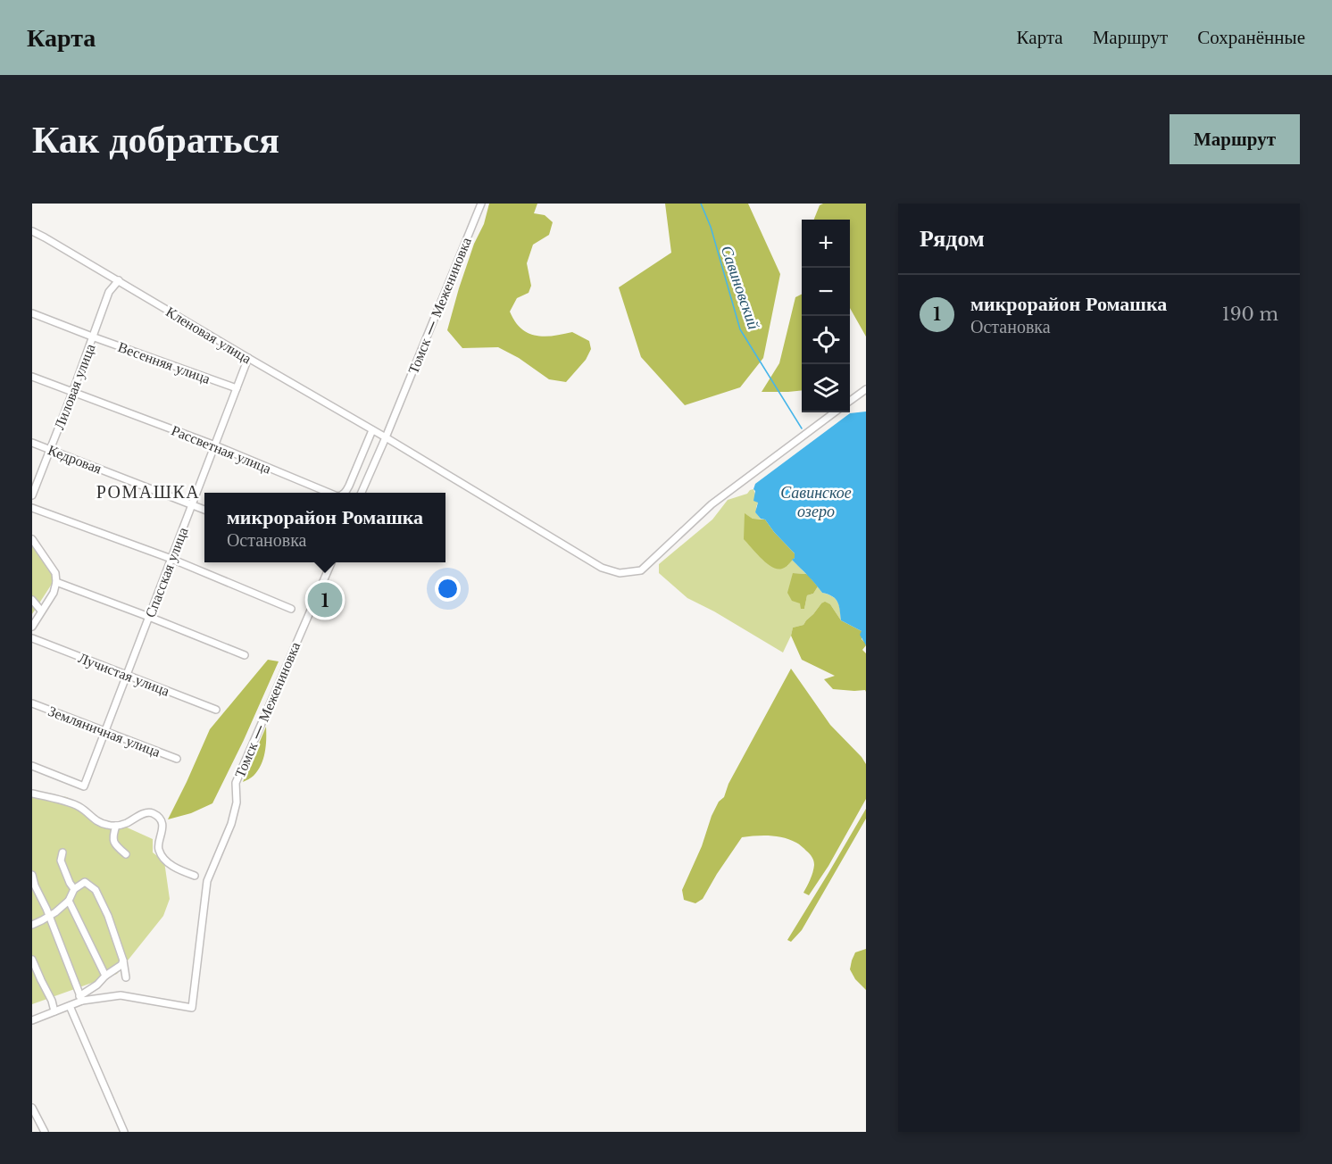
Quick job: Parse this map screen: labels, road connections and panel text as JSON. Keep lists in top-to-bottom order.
{
  "streets": {
    "street": [
      "Томск — Межениновка",
      "Кленовая улица",
      "Весенняя улица",
      "Лиловая улица",
      "Рассветная улица",
      "Кедровая",
      "Спасская улица",
      "Лучистая улица",
      "Земляничная улица"
    ]
  },
  "crossings": [
    ["Томск — Межениновка", "Кленовая улица"],
    ["Кленовая улица", "Лиловая улица"],
    ["Кленовая улица", "Рассветная улица"],
    ["Кленовая улица", "Спасская улица"],
    ["Весенняя улица", "Лиловая улица"],
    ["Весенняя улица", "Спасская улица"],
    ["Лиловая улица", "Рассветная улица"],
    ["Лиловая улица", "Кедровая"],
    ["Рассветная улица", "Спасская улица"],
    ["Кедровая", "Спасская улица"],
    ["Спасская улица", "Лучистая улица"],
    ["Спасская улица", "Земляничная улица"]
  ],
  "districts": ["РОМАШКА"],
  "water": ["Савиновский", "Савинское озеро"],
  "page": {
    "header": "Карта",
    "nav": ["Карта", "Маршрут", "Сохранённые"],
    "buttons": "Маршрут",
    "title": "Как добраться",
    "heading": "Рядом",
    "map_buttons": ["+", "−"],
    "list": [
      {
        "mark": "1",
        "name": "микрорайон Ромашка",
        "note": "Остановка",
        "value": "190 m"
      }
    ],
    "popup": ["микрорайон Ромашка", "Остановка"],
    "pins": "1"
  }
}
